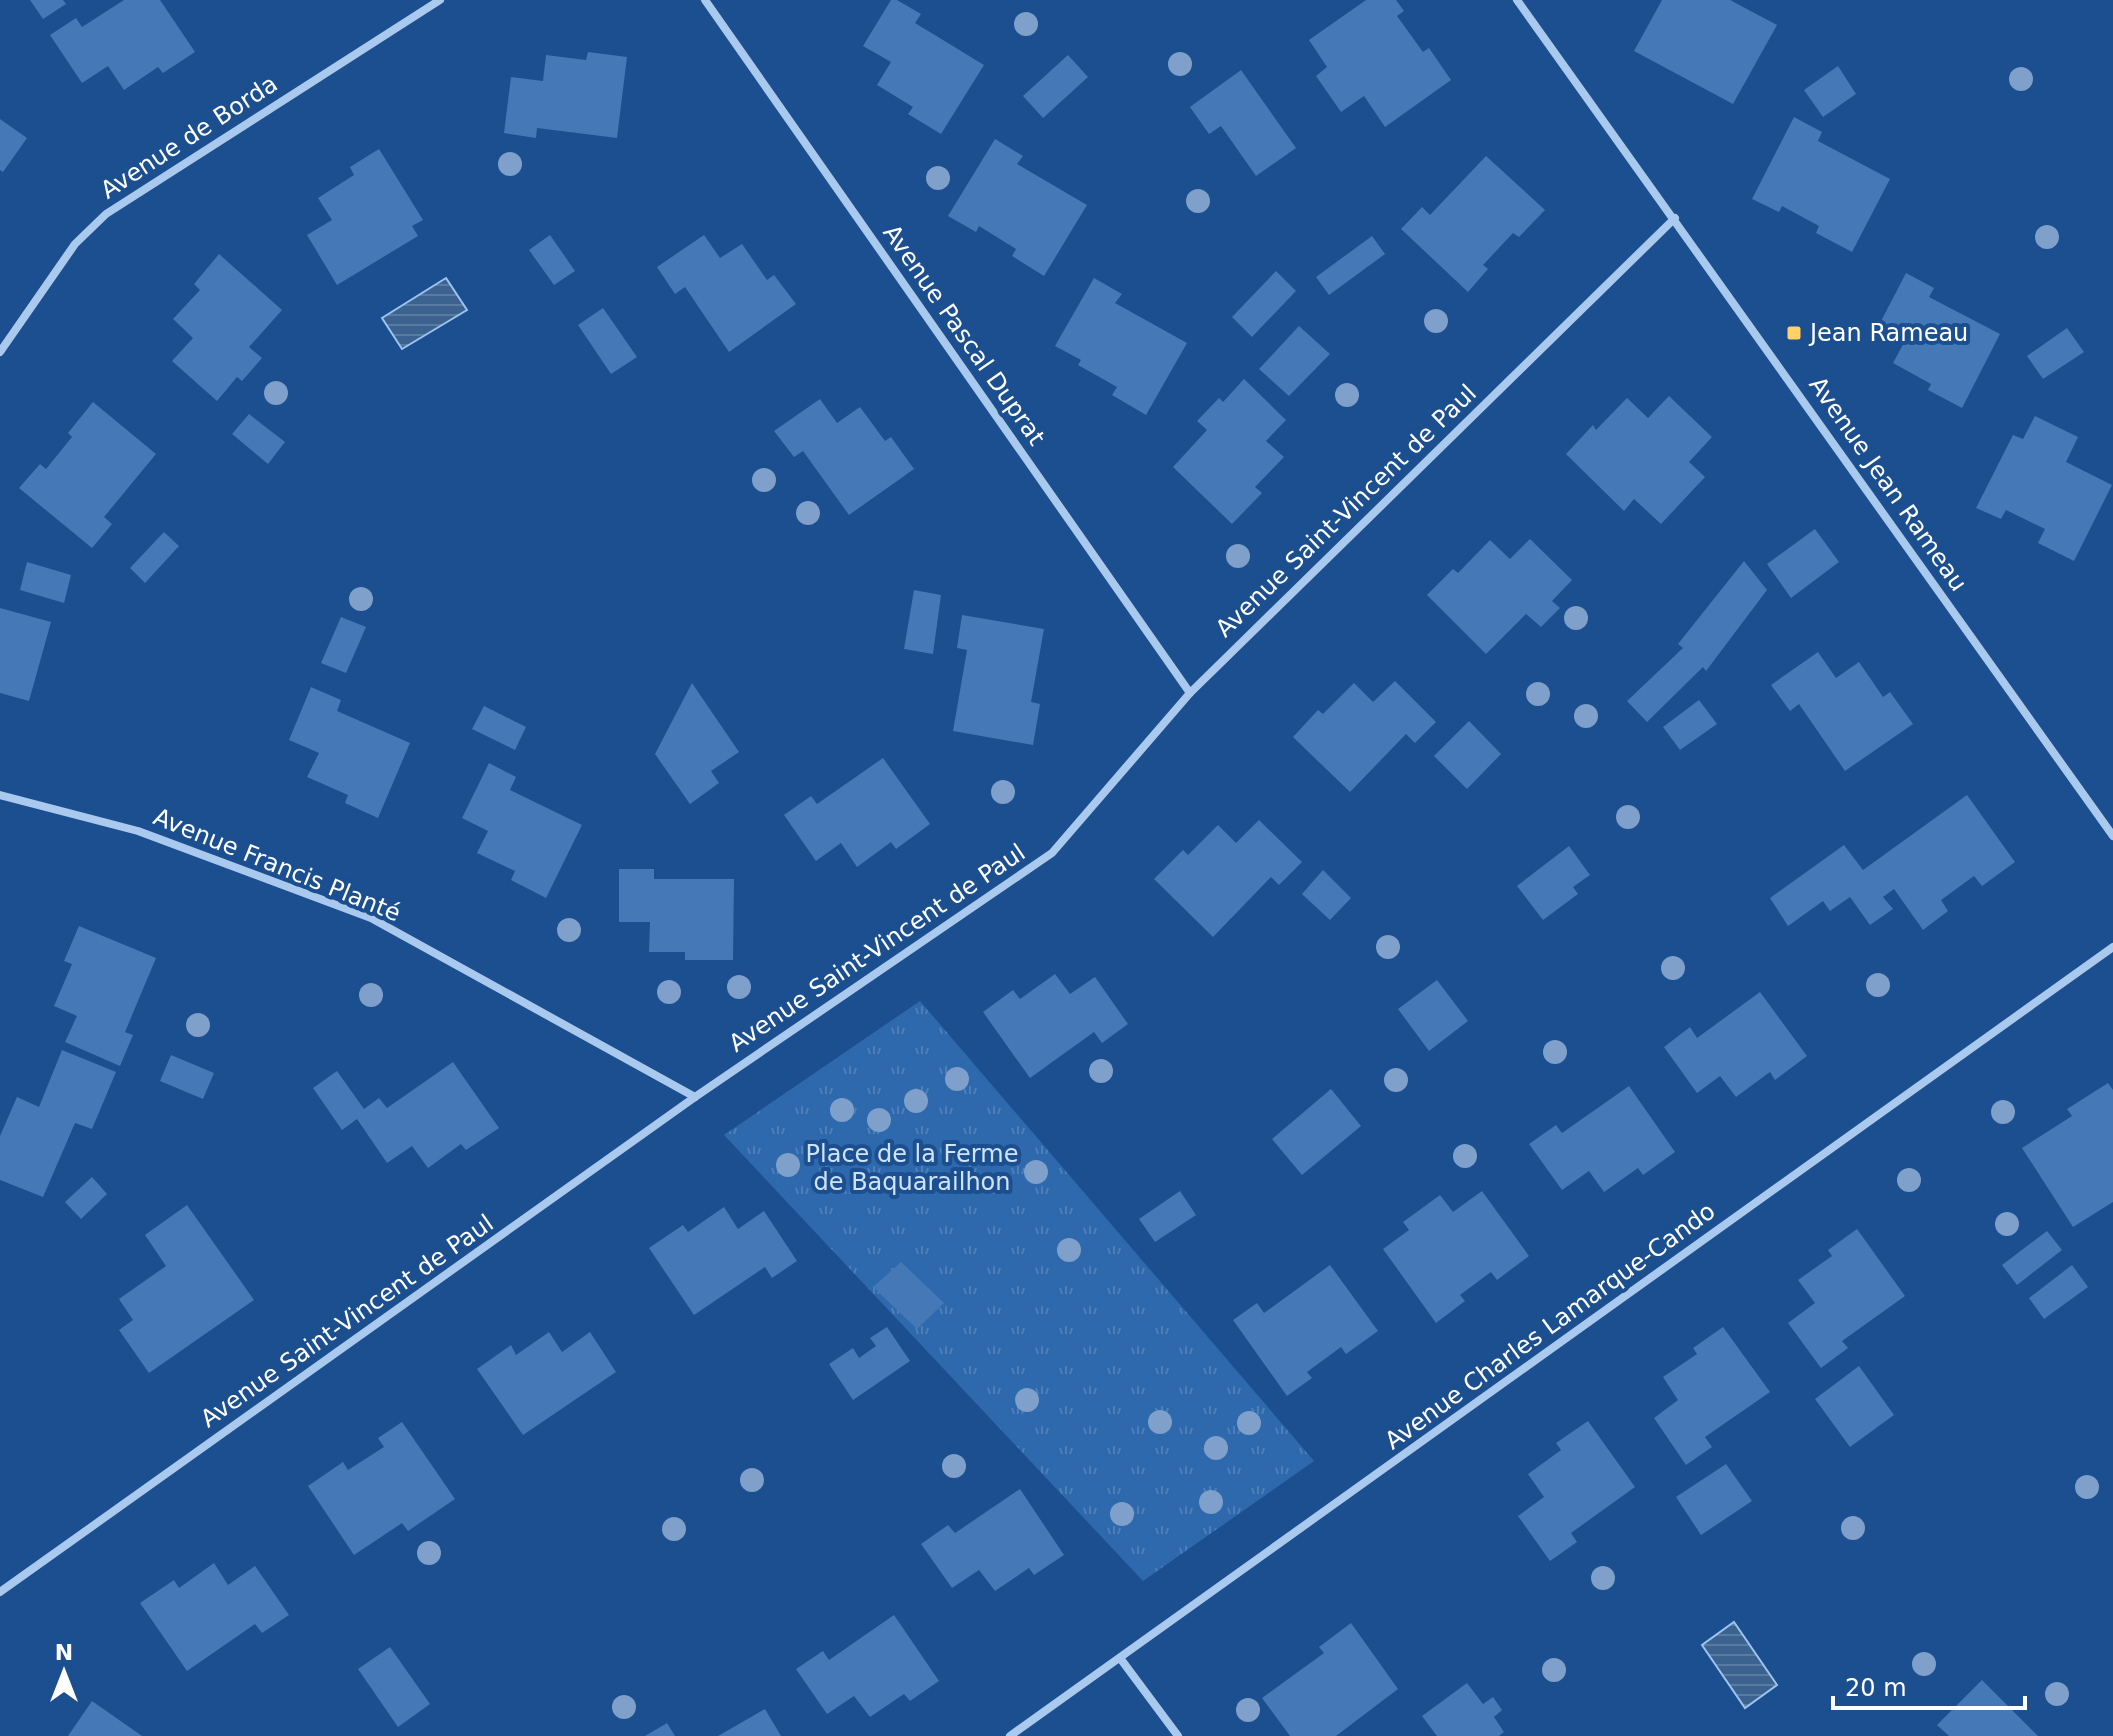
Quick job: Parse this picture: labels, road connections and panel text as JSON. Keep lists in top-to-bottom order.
{
  "streets": {
    "street": [
      "Avenue de Borda",
      "Avenue Pascal Duprat",
      "Avenue Jean Rameau",
      "Avenue Saint-Vincent de Paul",
      "Avenue Francis Planté",
      "Avenue Charles Lamarque-Cando"
    ]
  },
  "crossings": [
    ["Avenue Pascal Duprat", "Avenue Saint-Vincent de Paul"],
    ["Avenue Jean Rameau", "Avenue Saint-Vincent de Paul"],
    ["Avenue Saint-Vincent de Paul", "Avenue Francis Planté"]
  ],
  "parks": ["Place de la Ferme de Baquarailhon"],
  "places": {
    "transit": ["Jean Rameau"]
  },
  "scale_bar": "20 m",
  "north": "top"
}
